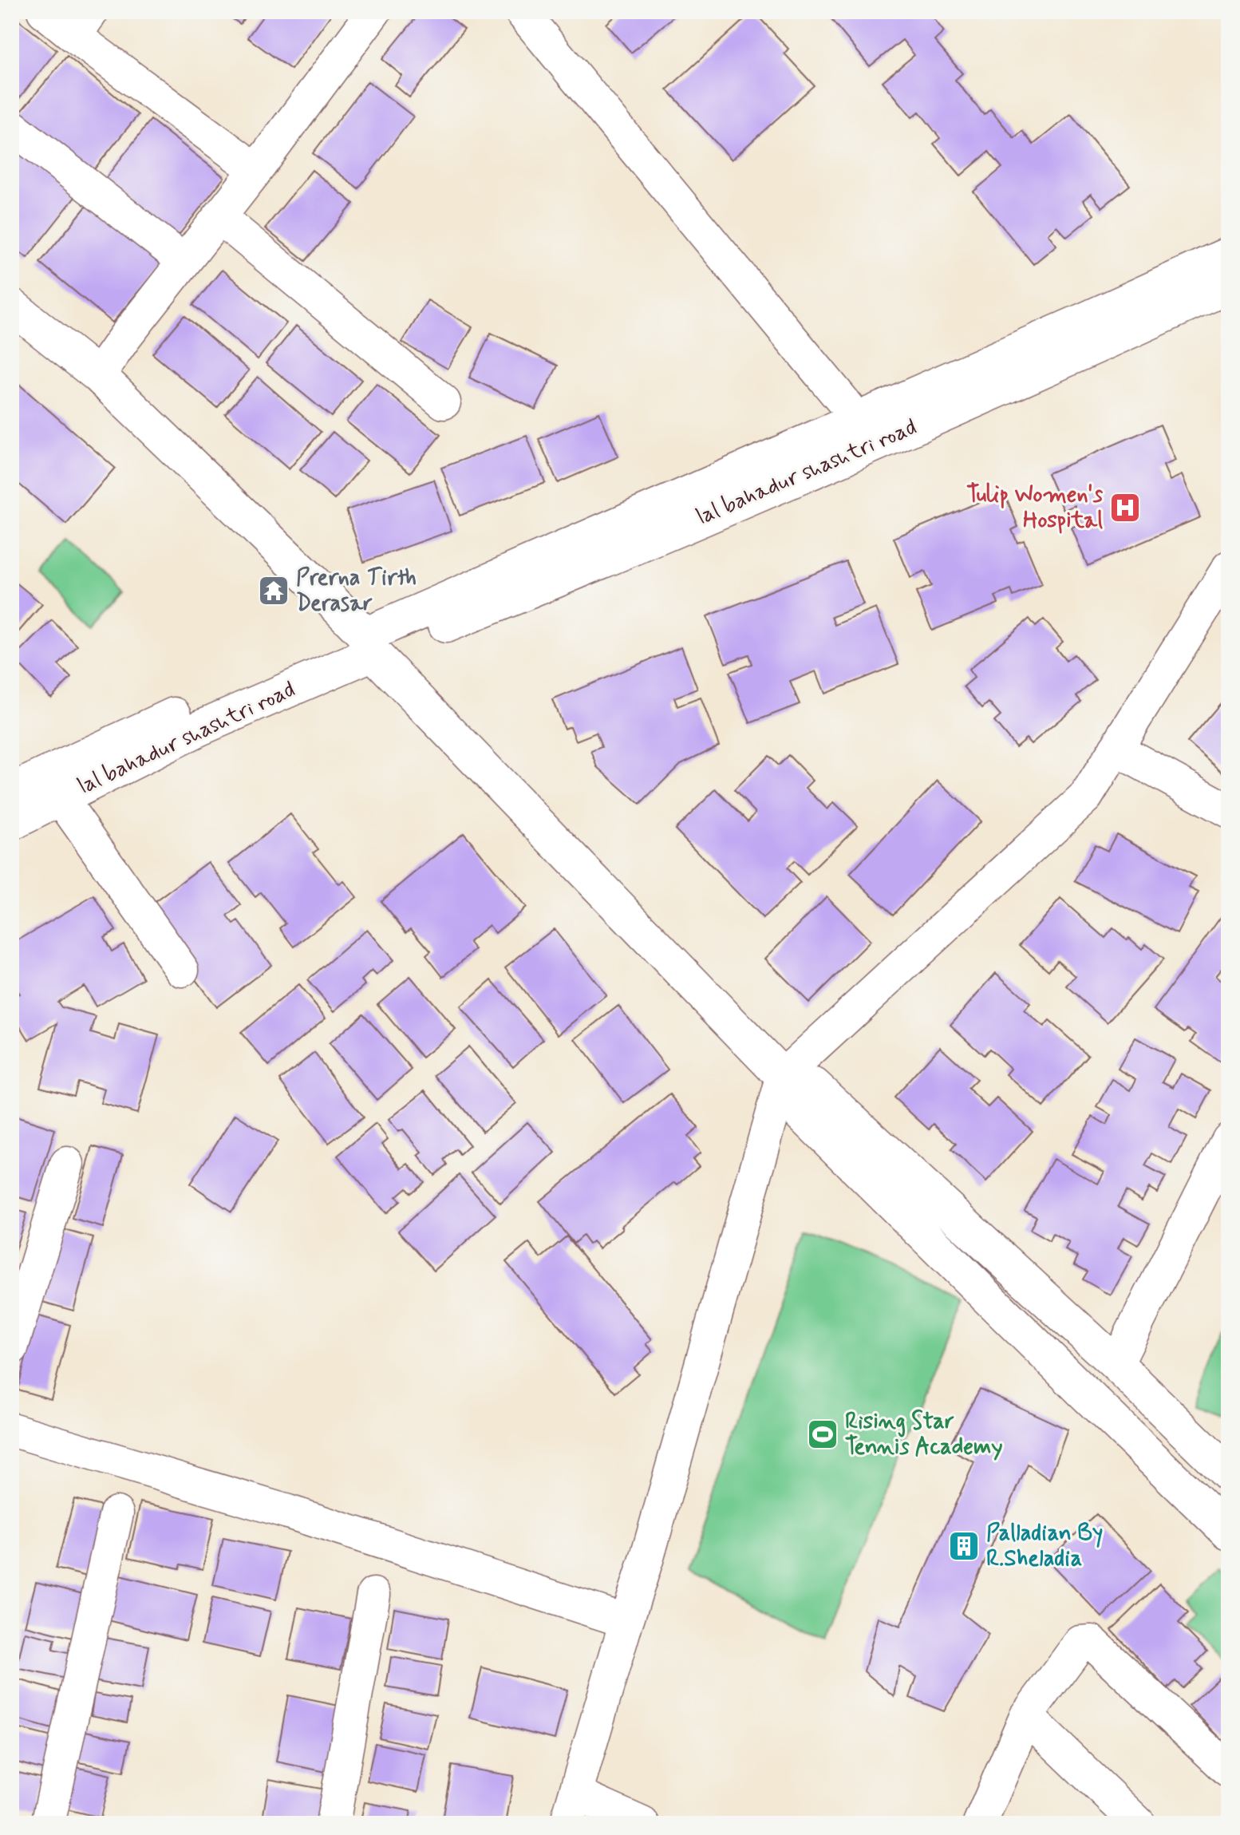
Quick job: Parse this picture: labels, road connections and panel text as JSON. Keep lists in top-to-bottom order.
{
  "streets": {
    "main road": ["lal bahadur shashtri road"]
  },
  "places": {
    "hospital": ["Tulip Women's Hospital"],
    "temple": ["Prerna Tirth Derasar"],
    "sports": ["Rising Star Tennis Academy"],
    "building": ["Palladian By R.Sheladia"]
  }
}
